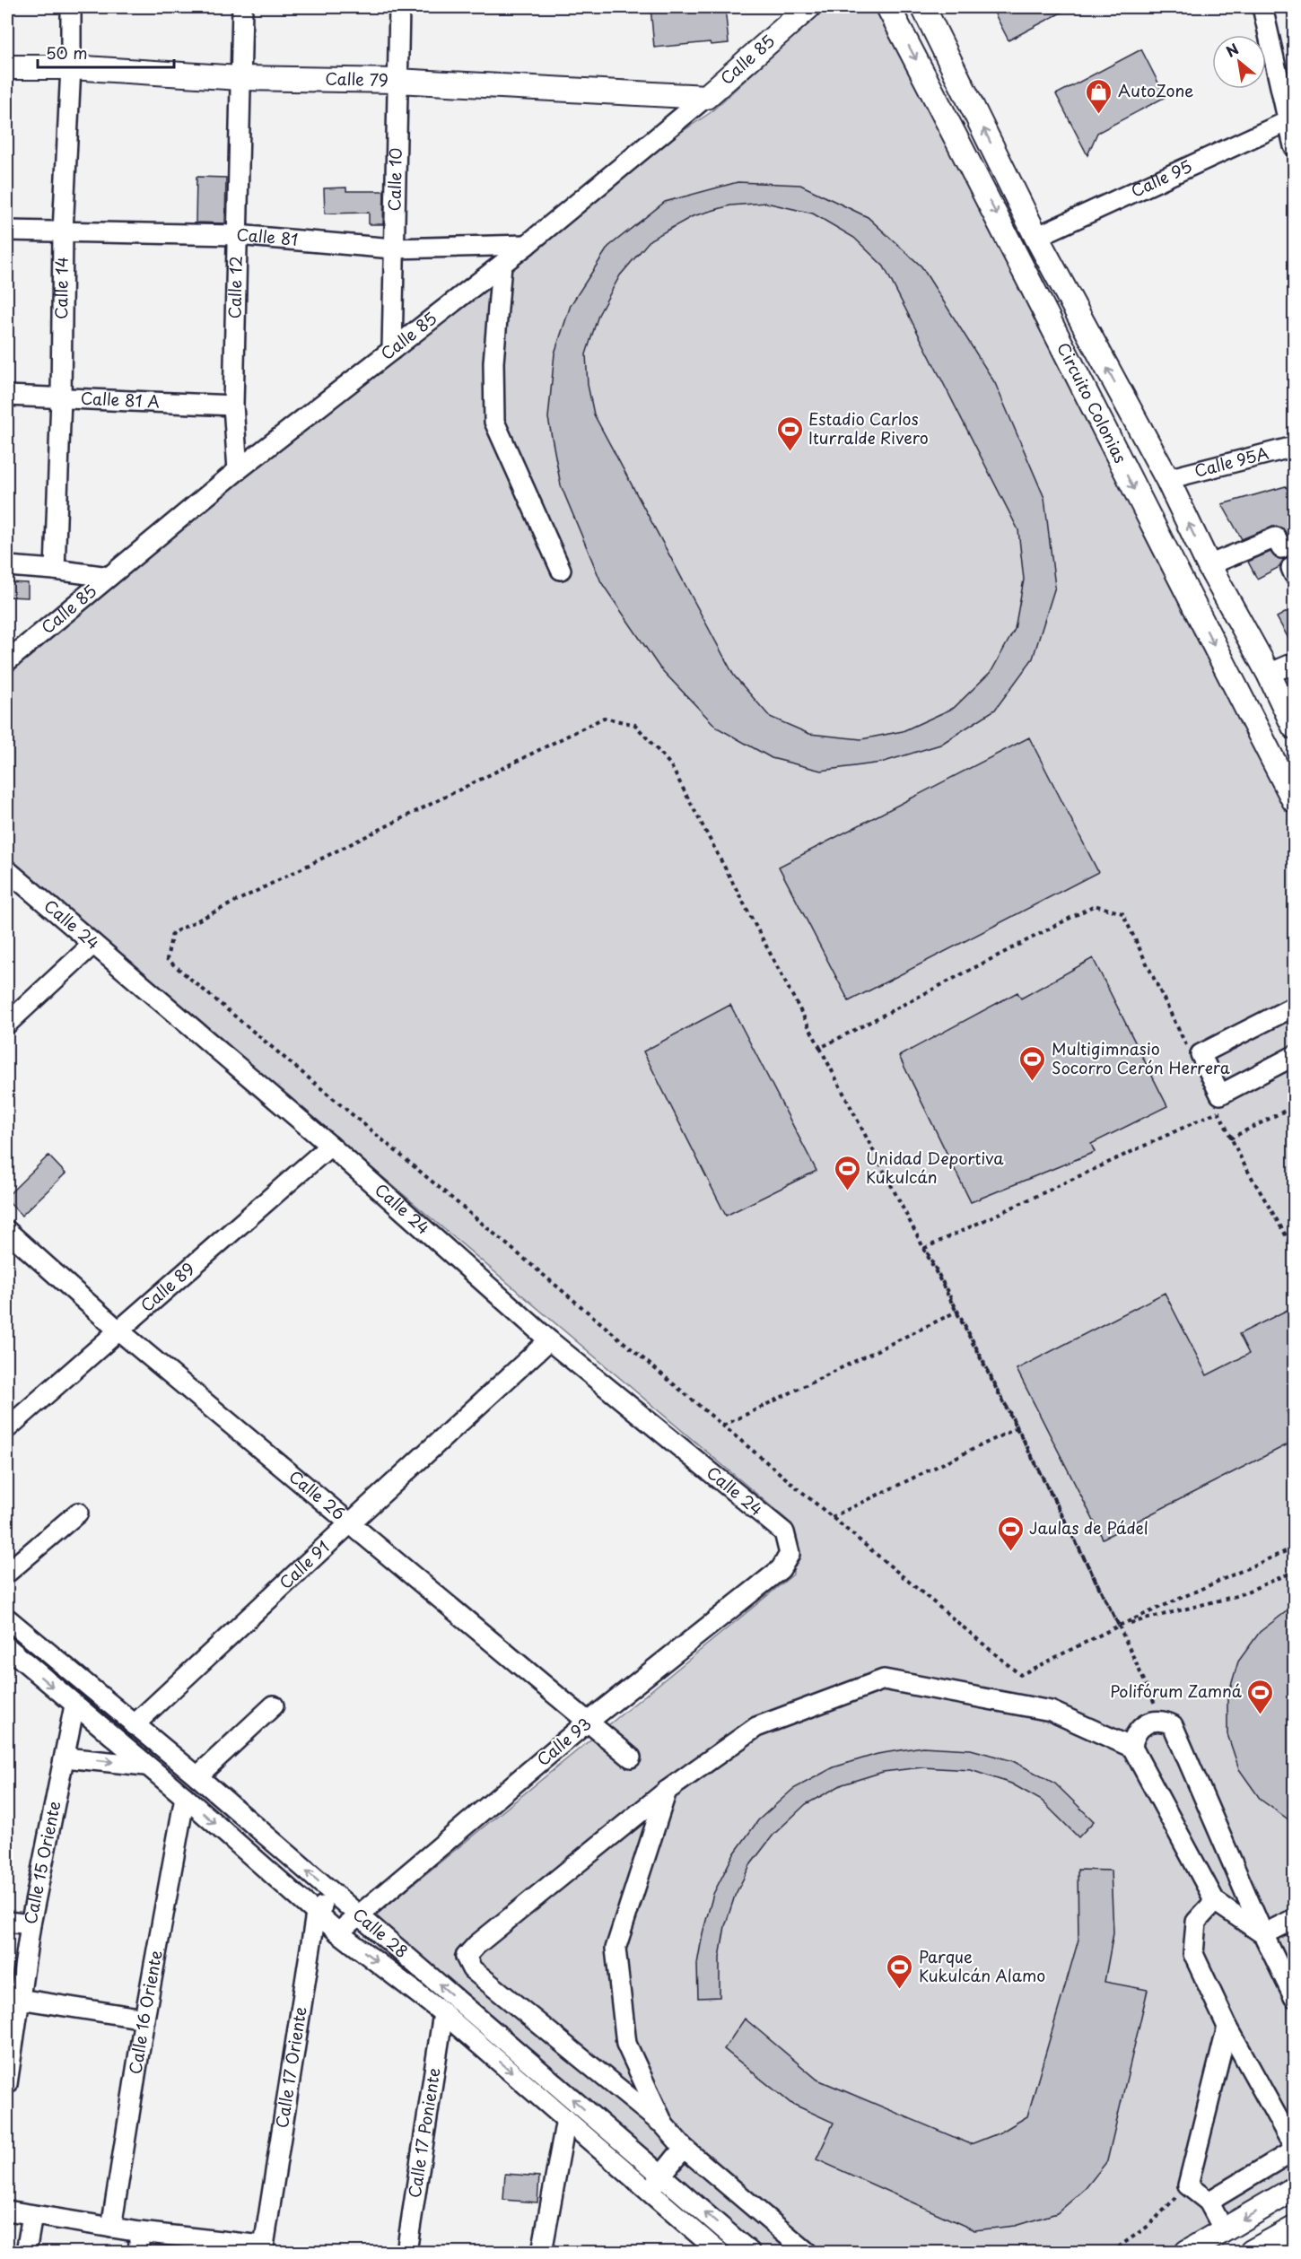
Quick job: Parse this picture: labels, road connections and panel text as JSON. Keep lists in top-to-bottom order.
{
  "streets": {
    "main road": ["Calle 85", "Calle 79", "Circuito Colonias"],
    "street": [
      "Calle 10",
      "Calle 95",
      "Calle 81",
      "Calle 12",
      "Calle 14",
      "Calle 81 A",
      "Calle 95A",
      "Calle 24",
      "Calle 89",
      "Calle 26",
      "Calle 91",
      "Calle 93",
      "Calle 15 Oriente",
      "Calle 28",
      "Calle 16 Oriente",
      "Calle 17 Oriente",
      "Calle 17 Poniente"
    ]
  },
  "crossings": [
    ["Calle 85", "Calle 79"],
    ["Calle 85", "Calle 10"],
    ["Calle 85", "Calle 81"],
    ["Calle 85", "Calle 12"],
    ["Calle 79", "Calle 10"],
    ["Calle 79", "Calle 12"],
    ["Calle 79", "Calle 14"],
    ["Calle 10", "Calle 81"],
    ["Calle 95", "Circuito Colonias"],
    ["Calle 81", "Calle 12"],
    ["Calle 81", "Calle 14"],
    ["Calle 12", "Calle 81 A"],
    ["Calle 14", "Calle 81 A"],
    ["Circuito Colonias", "Calle 95A"],
    ["Calle 24", "Calle 89"],
    ["Calle 24", "Calle 91"],
    ["Calle 24", "Calle 93"],
    ["Calle 89", "Calle 26"],
    ["Calle 26", "Calle 91"],
    ["Calle 26", "Calle 93"],
    ["Calle 91", "Calle 28"],
    ["Calle 93", "Calle 28"],
    ["Calle 15 Oriente", "Calle 28"],
    ["Calle 28", "Calle 16 Oriente"],
    ["Calle 28", "Calle 17 Oriente"],
    ["Calle 28", "Calle 17 Poniente"]
  ],
  "places": {
    "shop": ["AutoZone"],
    "sports": [
      "Estadio Carlos Iturralde Rivero",
      "Multigimnasio Socorro Cerón Herrera",
      "Unidad Deportiva Kukulcán",
      "Jaulas de Pádel",
      "Polifórum Zamná",
      "Parque Kukulcán Alamo"
    ]
  },
  "scale_bar": "50 m",
  "north": "top left"
}
